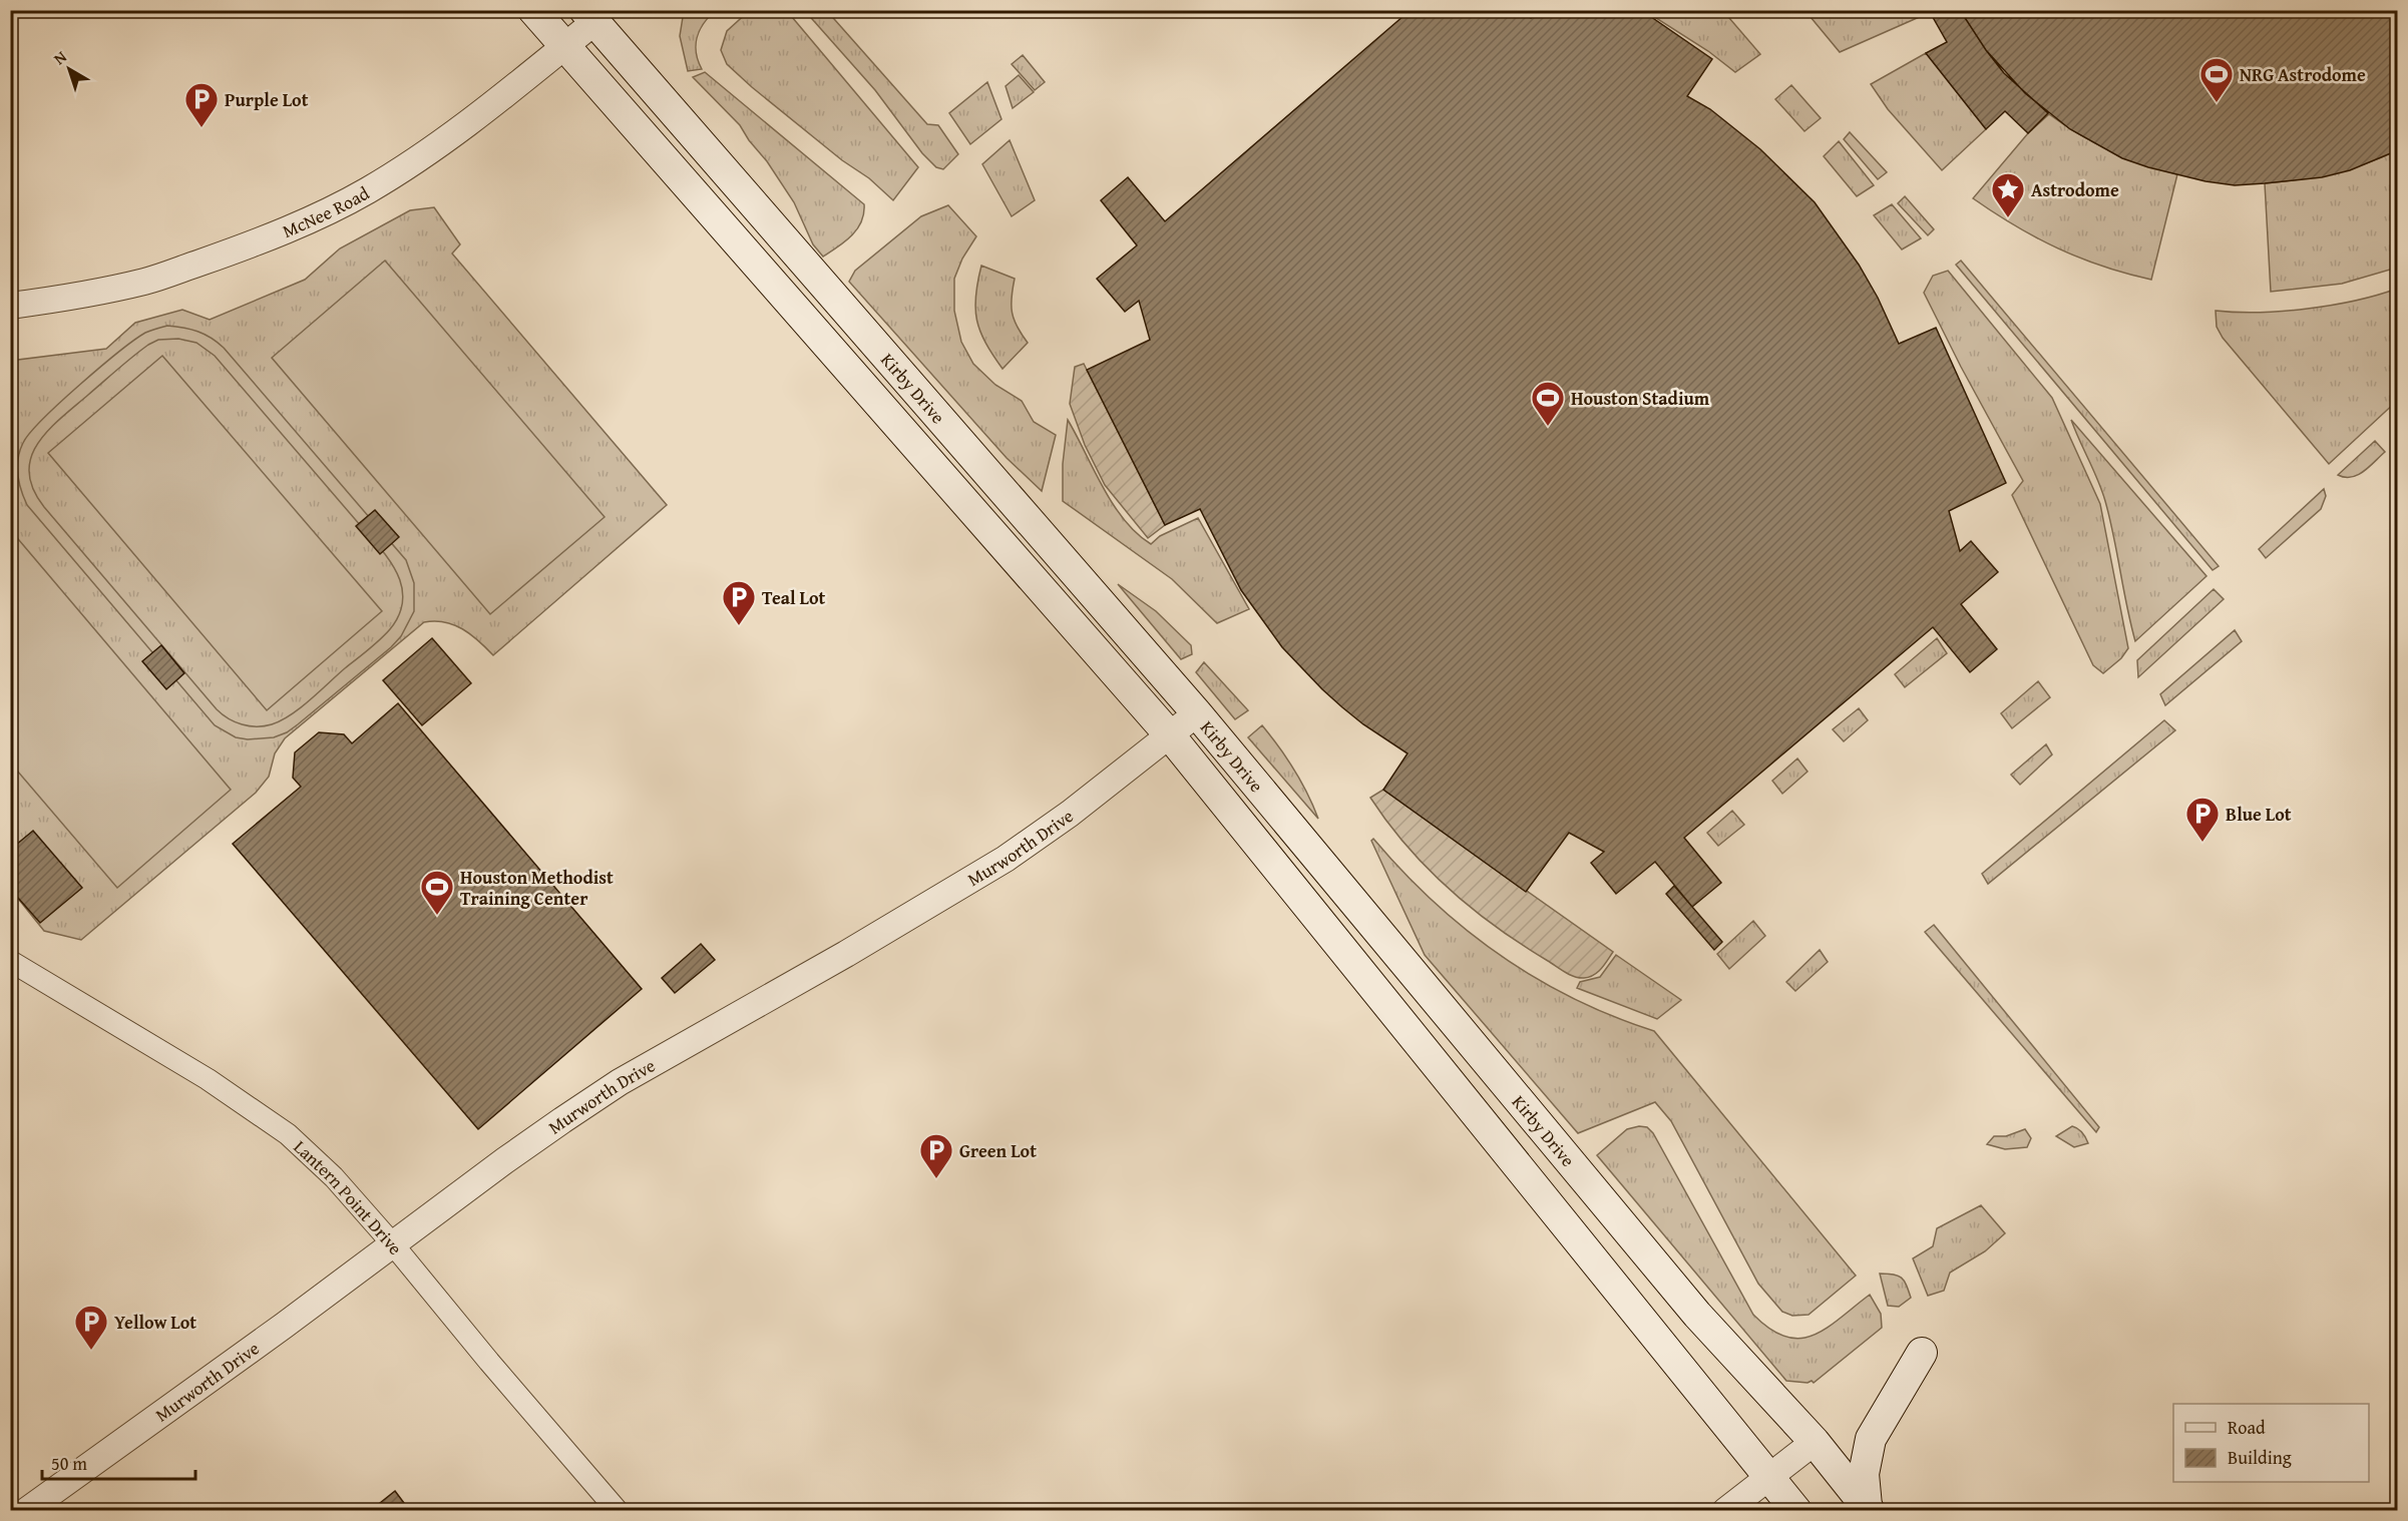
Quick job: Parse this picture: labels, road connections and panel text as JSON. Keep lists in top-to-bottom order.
{
  "streets": {
    "main road": ["Kirby Drive"],
    "street": ["McNee Road", "Murworth Drive", "Lantern Point Drive"]
  },
  "crossings": [
    ["McNee Road", "Kirby Drive"],
    ["Kirby Drive", "Murworth Drive"],
    ["Murworth Drive", "Lantern Point Drive"]
  ],
  "places": {
    "sports": ["NRG Astrodome", "Houston Stadium", "Houston Methodist Training Center"],
    "parking": [
      "Purple Lot",
      "Teal Lot",
      "Blue Lot",
      "Green Lot",
      "Yellow Lot"
    ],
    "place": ["Astrodome"]
  },
  "legend": ["Road", "Building"],
  "scale_bar": "50 m",
  "north": "top left"
}
